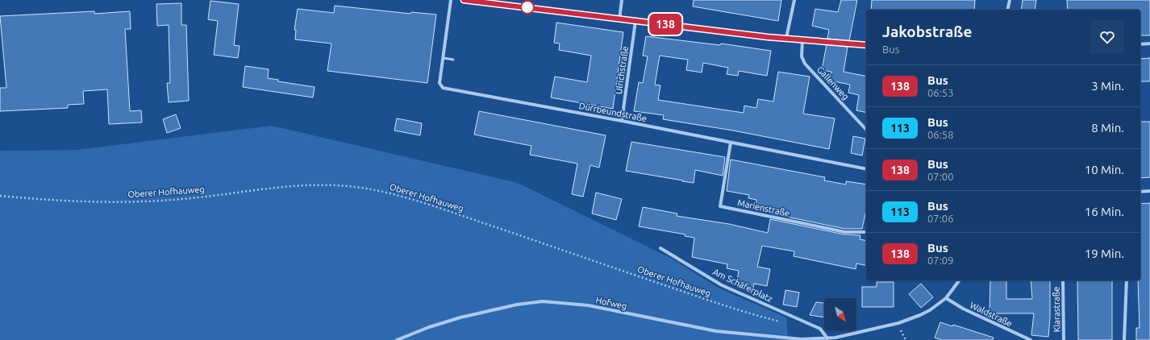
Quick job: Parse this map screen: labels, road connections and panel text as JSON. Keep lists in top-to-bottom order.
{
  "streets": {
    "street": [
      "Ulrichstraße",
      "Gallenweg",
      "Dürrbeundstraße",
      "Marienstraße",
      "Am Schäferplatz",
      "Hofweg",
      "Klarastraße",
      "Waldstraße"
    ],
    "path": ["Oberer Hofhauweg"]
  },
  "crossings": [
    ["Ulrichstraße", "Dürrbeundstraße"],
    ["Dürrbeundstraße", "Marienstraße"],
    ["Am Schäferplatz", "Hofweg"]
  ],
  "lines": ["bus line 138"],
  "north": "bottom right",
  "page": {
    "on_map": "138",
    "heading": ["Jakobstraße", "Bus"],
    "list": [
      {
        "mark": "138",
        "name": "Bus",
        "note": "06:53",
        "value": "3 Min."
      },
      {
        "mark": "113",
        "name": "Bus",
        "note": "06:58",
        "value": "8 Min."
      },
      {
        "mark": "138",
        "name": "Bus",
        "note": "07:00",
        "value": "10 Min."
      },
      {
        "mark": "113",
        "name": "Bus",
        "note": "07:06",
        "value": "16 Min."
      },
      {
        "mark": "138",
        "name": "Bus",
        "note": "07:09",
        "value": "19 Min."
      }
    ]
  }
}
